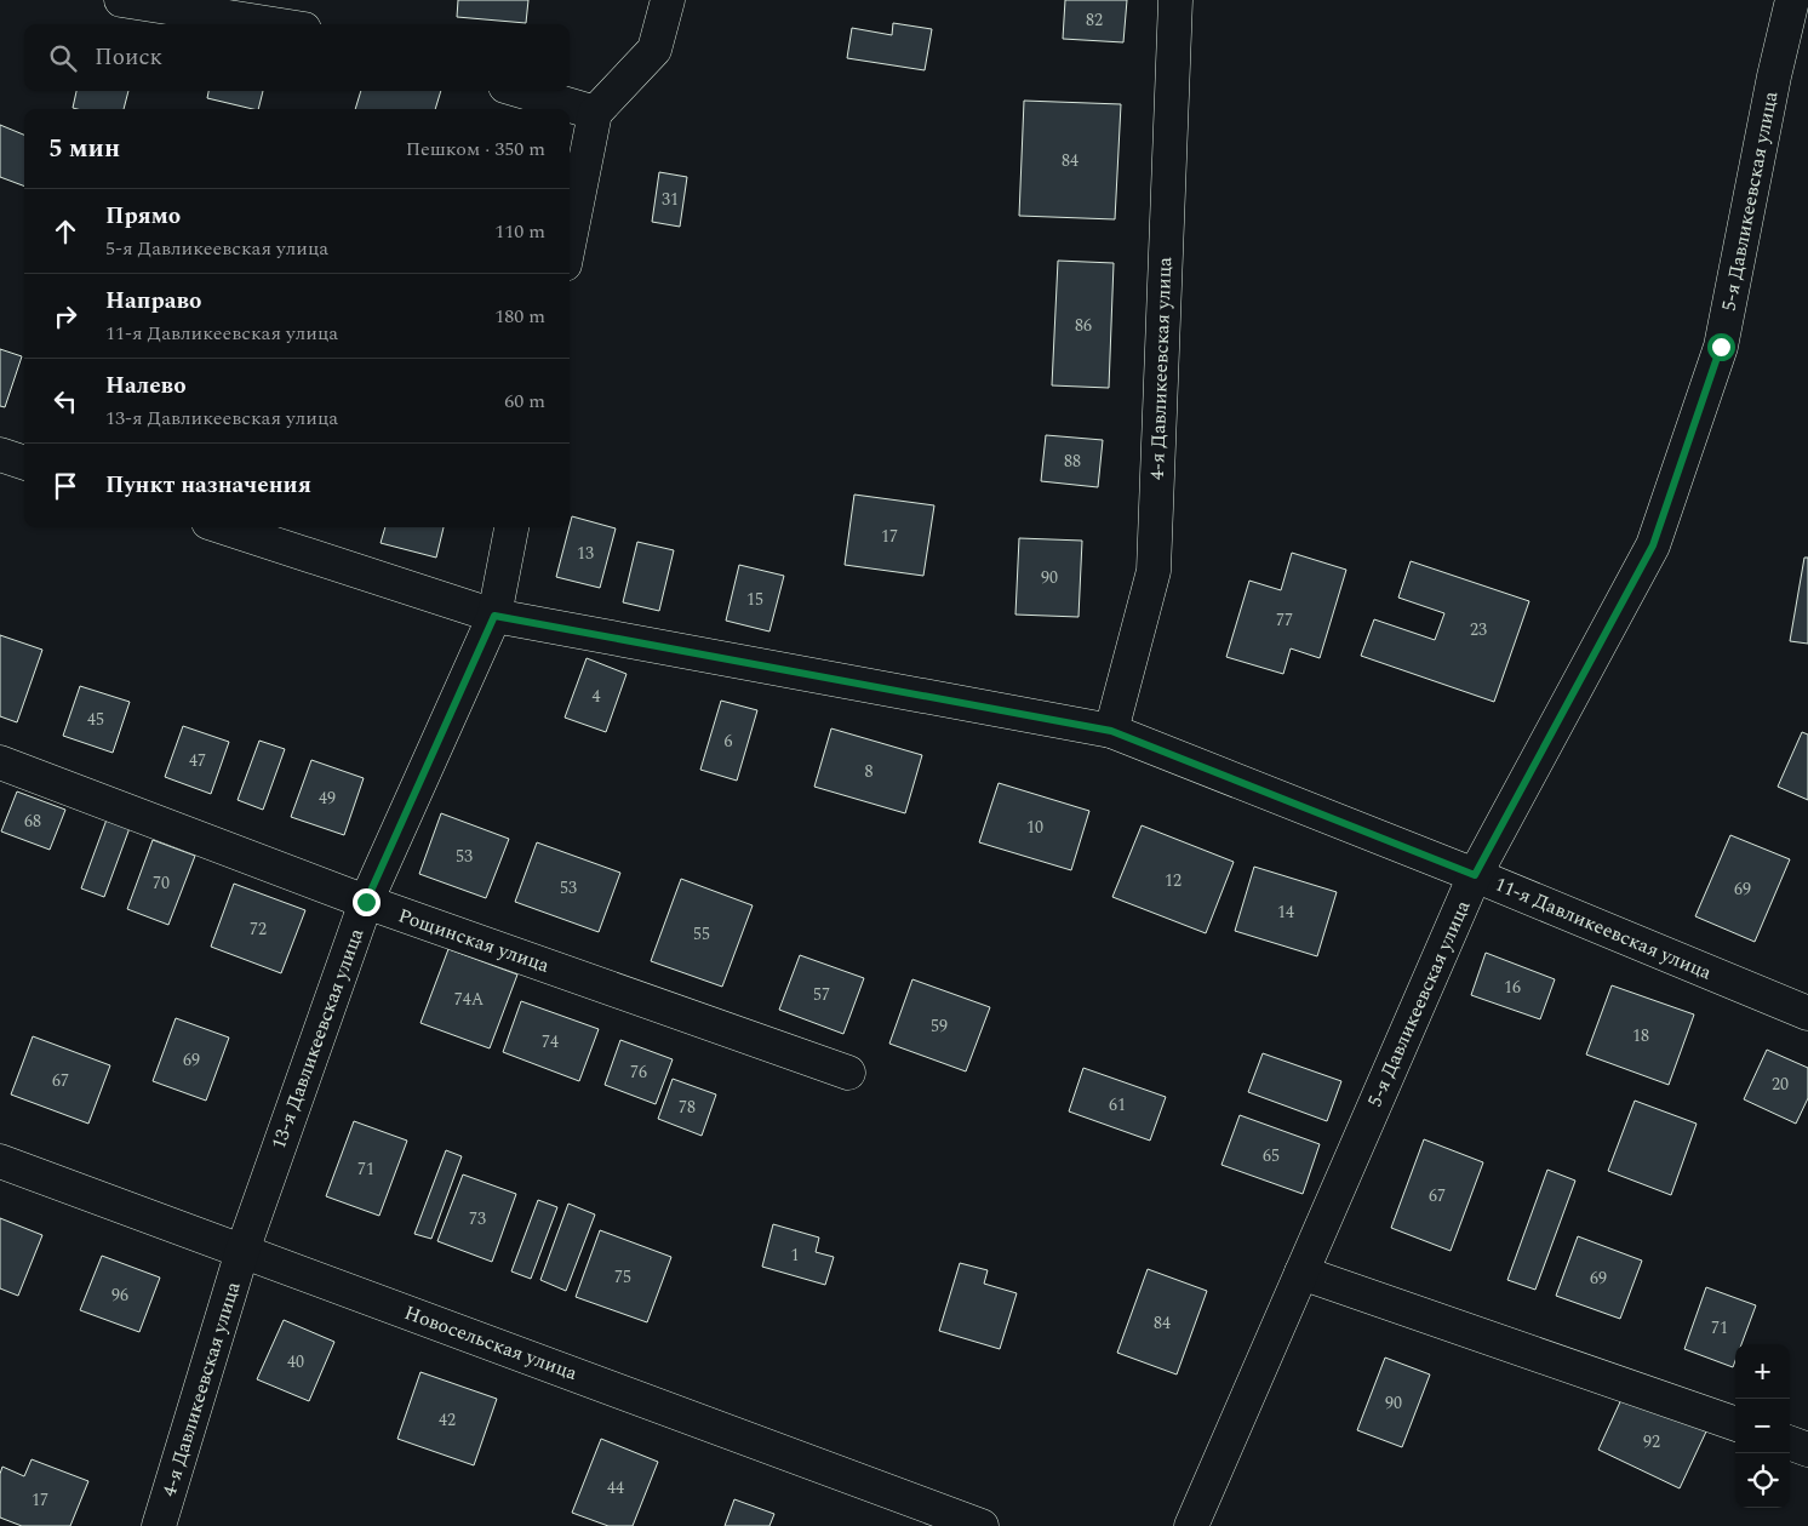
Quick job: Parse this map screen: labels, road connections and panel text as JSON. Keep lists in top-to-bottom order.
{
  "streets": {
    "street": [
      "5-я Давликеевская улица",
      "4-я Давликеевская улица",
      "11-я Давликеевская улица",
      "Рощинская улица",
      "13-я Давликеевская улица",
      "Новосельская улица"
    ]
  },
  "crossings": [
    ["5-я Давликеевская улица", "11-я Давликеевская улица"],
    ["4-я Давликеевская улица", "11-я Давликеевская улица"],
    ["4-я Давликеевская улица", "13-я Давликеевская улица"],
    ["4-я Давликеевская улица", "Новосельская улица"],
    ["11-я Давликеевская улица", "13-я Давликеевская улица"],
    ["Рощинская улица", "13-я Давликеевская улица"],
    ["13-я Давликеевская улица", "Новосельская улица"]
  ],
  "house_numbers": [
    "82",
    "84",
    "31",
    "86",
    "88",
    "17",
    "13",
    "90",
    "15",
    "77",
    "23",
    "4",
    "45",
    "6",
    "47",
    "8",
    "49",
    "68",
    "10",
    "53",
    "12",
    "70",
    "53",
    "69",
    "14",
    "72",
    "55",
    "16",
    "57",
    "74А",
    "59",
    "18",
    "74",
    "69",
    "76",
    "67",
    "20",
    "61",
    "78",
    "65",
    "71",
    "67",
    "73",
    "1",
    "75",
    "69",
    "96",
    "84",
    "71",
    "40",
    "90",
    "42",
    "92",
    "44",
    "17"
  ],
  "page": {
    "search": "Поиск",
    "heading": ["5 мин", "Пешком · 350 m"],
    "list": [
      ["Прямо", "5-я Давликеевская улица", "110 m"],
      ["Направо", "11-я Давликеевская улица", "180 m"],
      ["Налево", "13-я Давликеевская улица", "60 m"],
      "Пункт назначения"
    ],
    "map_buttons": ["+", "−"]
  }
}
